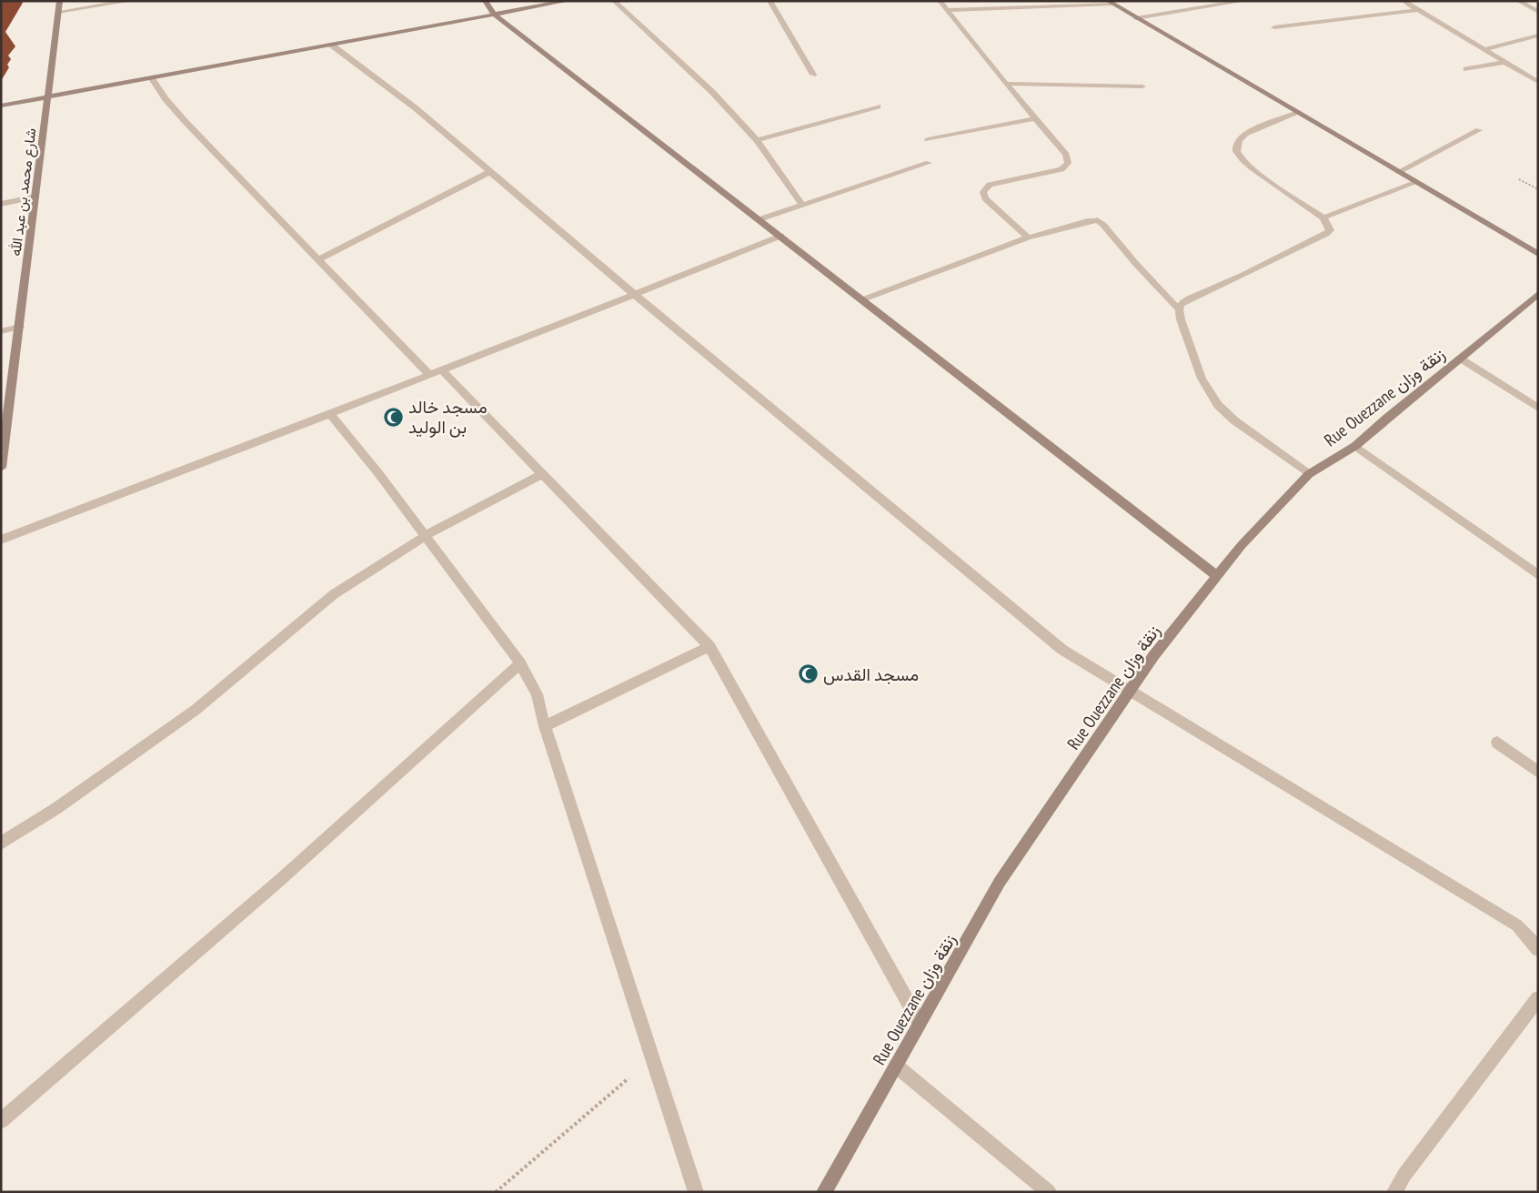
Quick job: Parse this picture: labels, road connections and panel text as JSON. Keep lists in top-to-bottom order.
{
  "streets": {
    "street": ["شارع محمد بن عبد الله", "Rue Ouezzane زنقة وزان"]
  },
  "places": {
    "mosque": ["مسجد خالد بن الوليد", "مسجد القدس"]
  }
}
